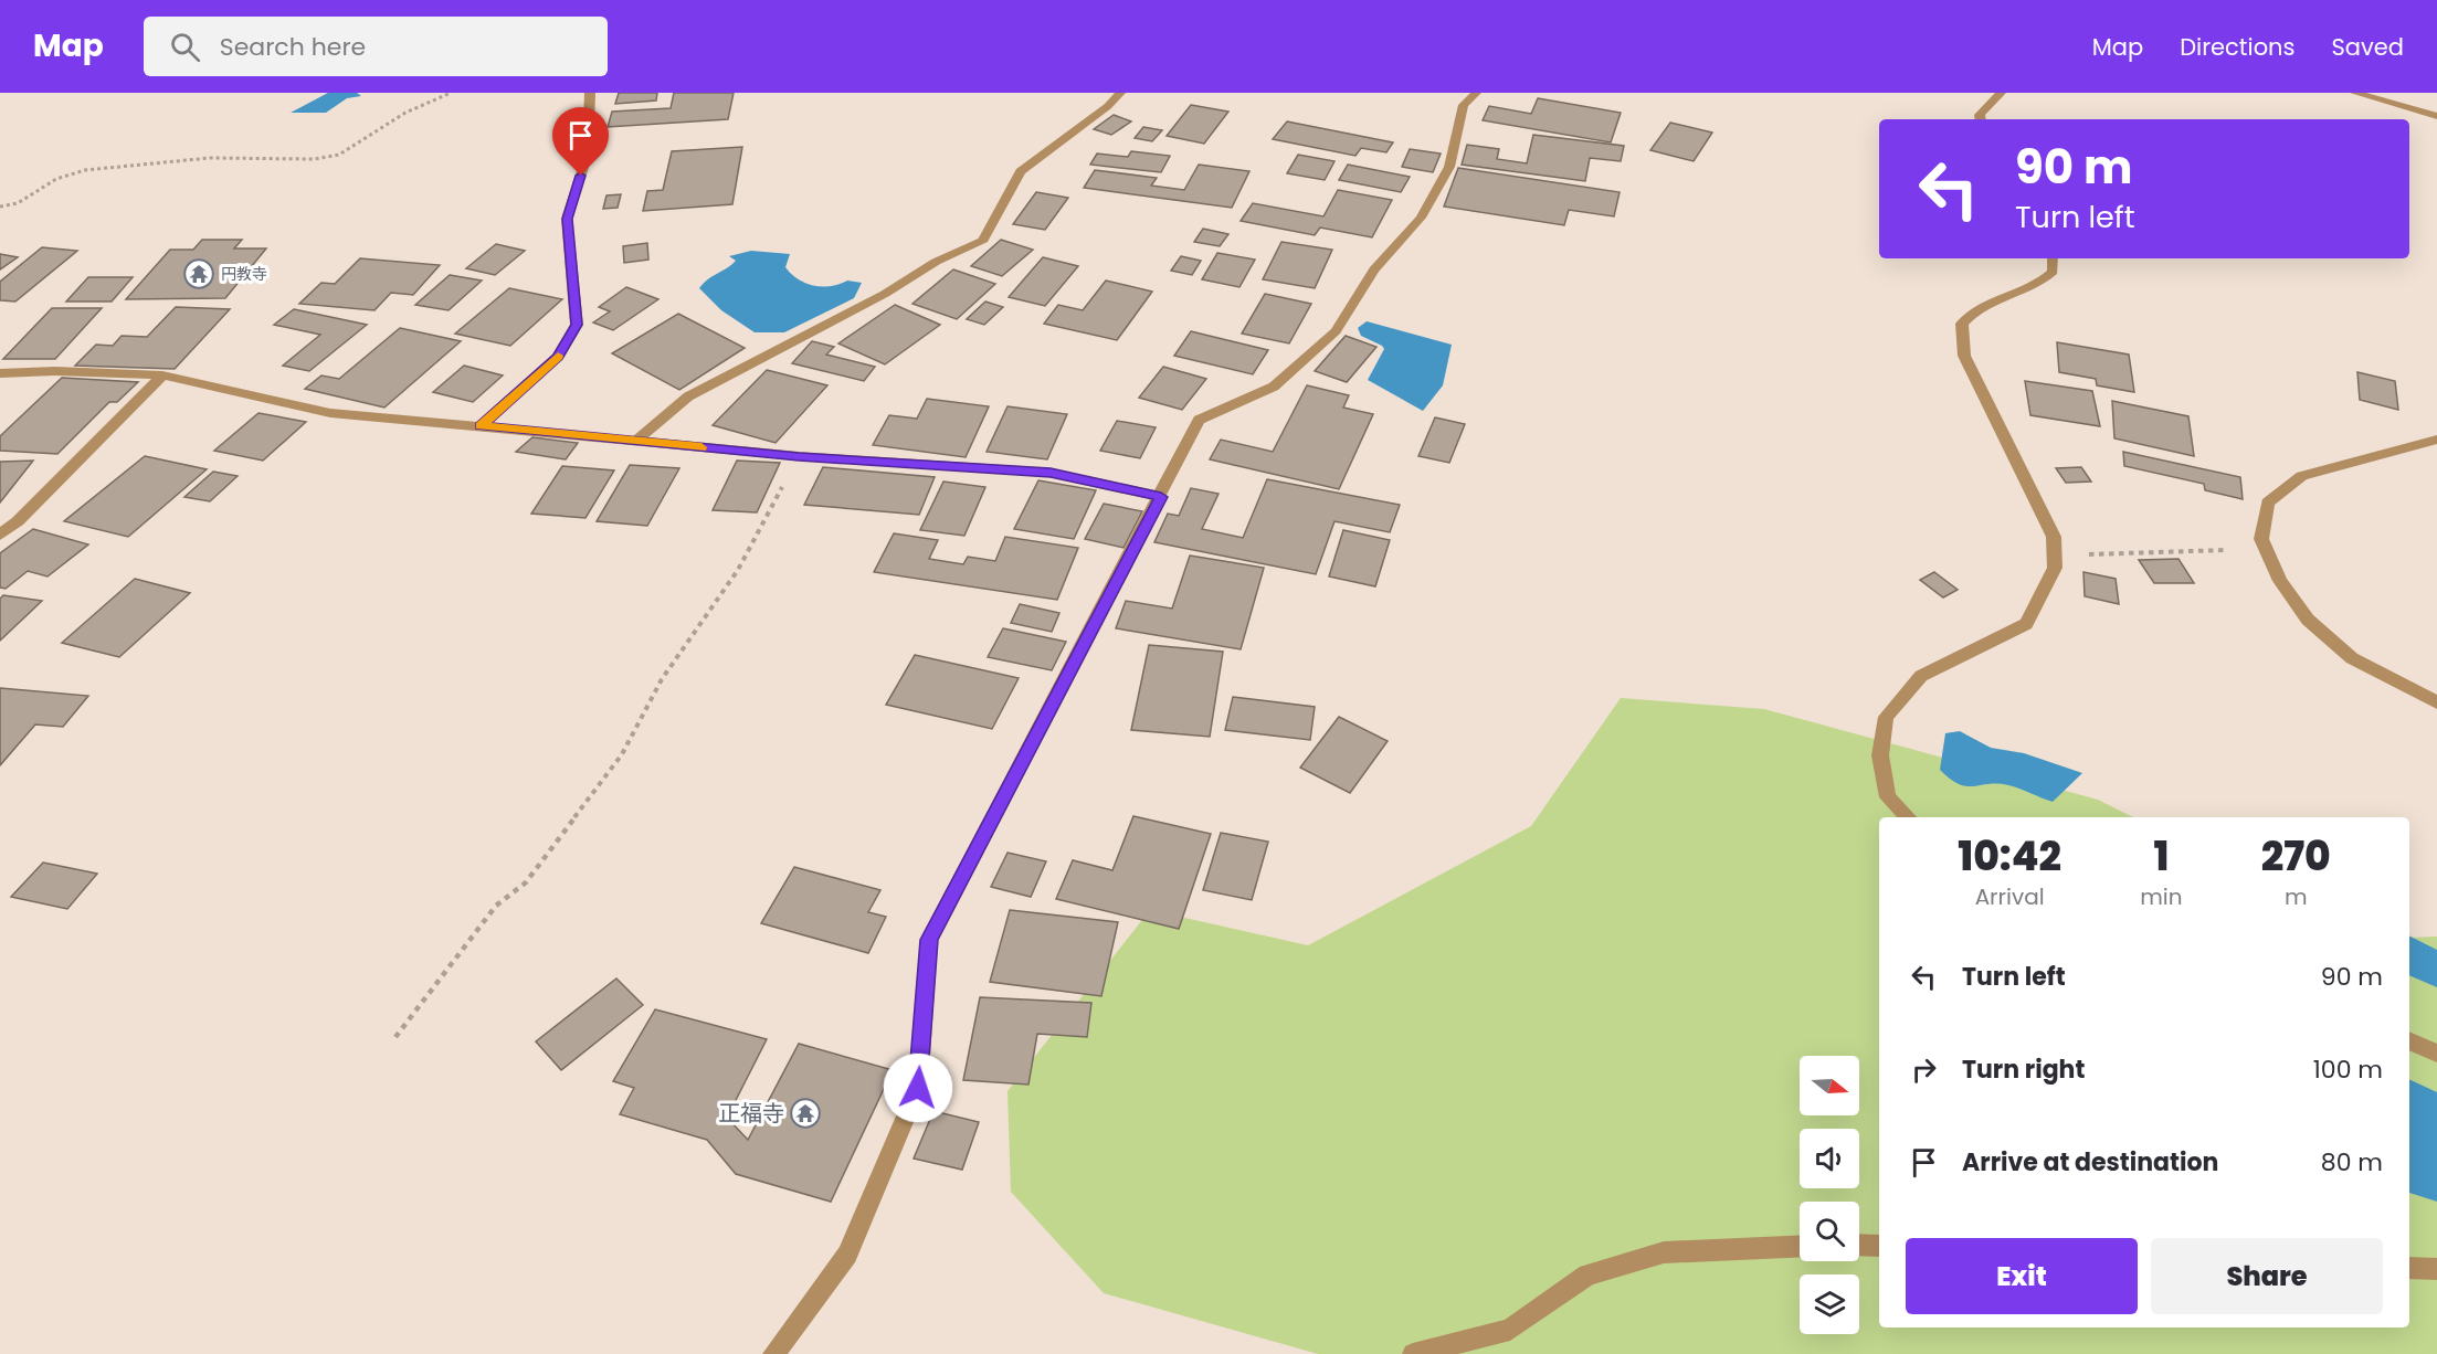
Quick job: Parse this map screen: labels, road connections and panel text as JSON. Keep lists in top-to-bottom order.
{
  "places": {
    "temple": ["円教寺", "正福寺"]
  },
  "north": "right",
  "page": {
    "header": "Map",
    "search": "Search here",
    "nav": ["Map", "Directions", "Saved"],
    "turn": ["90 m", "Turn left"],
    "eta": [
      "10:42",
      "Arrival",
      "1",
      "min",
      "270",
      "m"
    ],
    "list": [
      {
        "name": "Turn left",
        "value": "90 m"
      },
      {
        "name": "Turn right",
        "value": "100 m"
      },
      {
        "name": "Arrive at destination",
        "value": "80 m"
      }
    ],
    "buttons": ["Exit", "Share"]
  }
}
